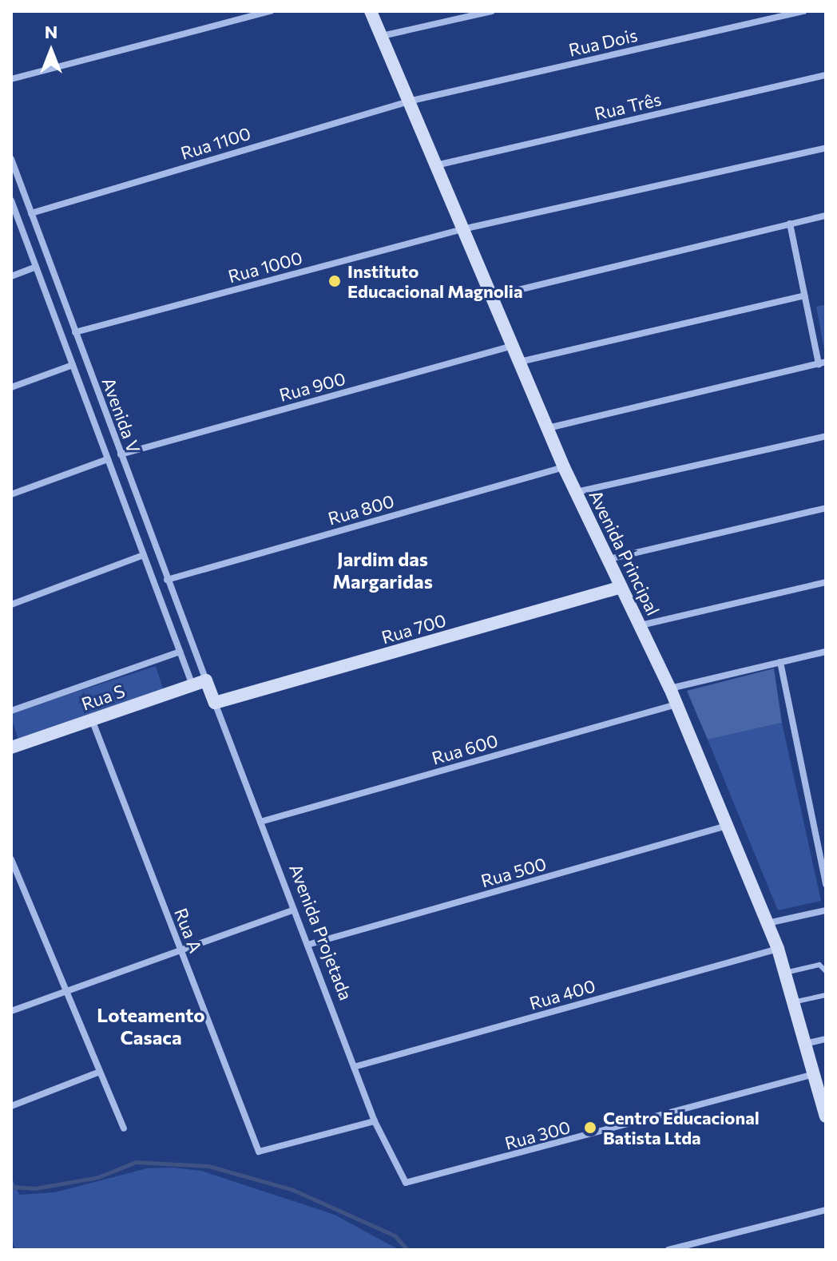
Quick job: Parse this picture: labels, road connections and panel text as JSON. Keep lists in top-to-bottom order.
{
  "streets": {
    "main road": [
      "Avenida Principal",
      "Rua 700",
      "Rua S",
      "Avenida Projetada"
    ],
    "street": [
      "Rua Dois",
      "Rua Três",
      "Rua 1100",
      "Rua 1000",
      "Rua 900",
      "Avenida V",
      "Rua 800",
      "Rua 600",
      "Rua 500",
      "Rua A",
      "Rua 400",
      "Rua 300"
    ]
  },
  "crossings": [
    ["Rua Dois", "Rua 1100"],
    ["Rua Dois", "Avenida Principal"],
    ["Rua Três", "Avenida Principal"],
    ["Rua 1100", "Avenida V"],
    ["Rua 1100", "Avenida Principal"],
    ["Rua 1000", "Avenida V"],
    ["Rua 1000", "Avenida Principal"],
    ["Rua 900", "Avenida V"],
    ["Rua 900", "Avenida Principal"],
    ["Avenida V", "Rua 800"],
    ["Avenida V", "Rua S"],
    ["Avenida V", "Avenida Projetada"],
    ["Rua 800", "Avenida Principal"],
    ["Avenida Principal", "Rua 700"],
    ["Avenida Principal", "Rua 600"],
    ["Avenida Principal", "Rua 500"],
    ["Avenida Principal", "Rua 400"],
    ["Avenida Principal", "Rua 300"],
    ["Rua 700", "Avenida Projetada"],
    ["Rua S", "Rua A"],
    ["Rua S", "Avenida Projetada"],
    ["Rua 600", "Avenida Projetada"],
    ["Rua 500", "Avenida Projetada"],
    ["Rua A", "Avenida Projetada"],
    ["Avenida Projetada", "Rua 400"],
    ["Avenida Projetada", "Rua 300"]
  ],
  "districts": ["Jardim das Margaridas", "Loteamento Casaca"],
  "places": ["Instituto Educacional Magnolia", "Centro Educacional Batista Ltda"],
  "north": "top"
}
